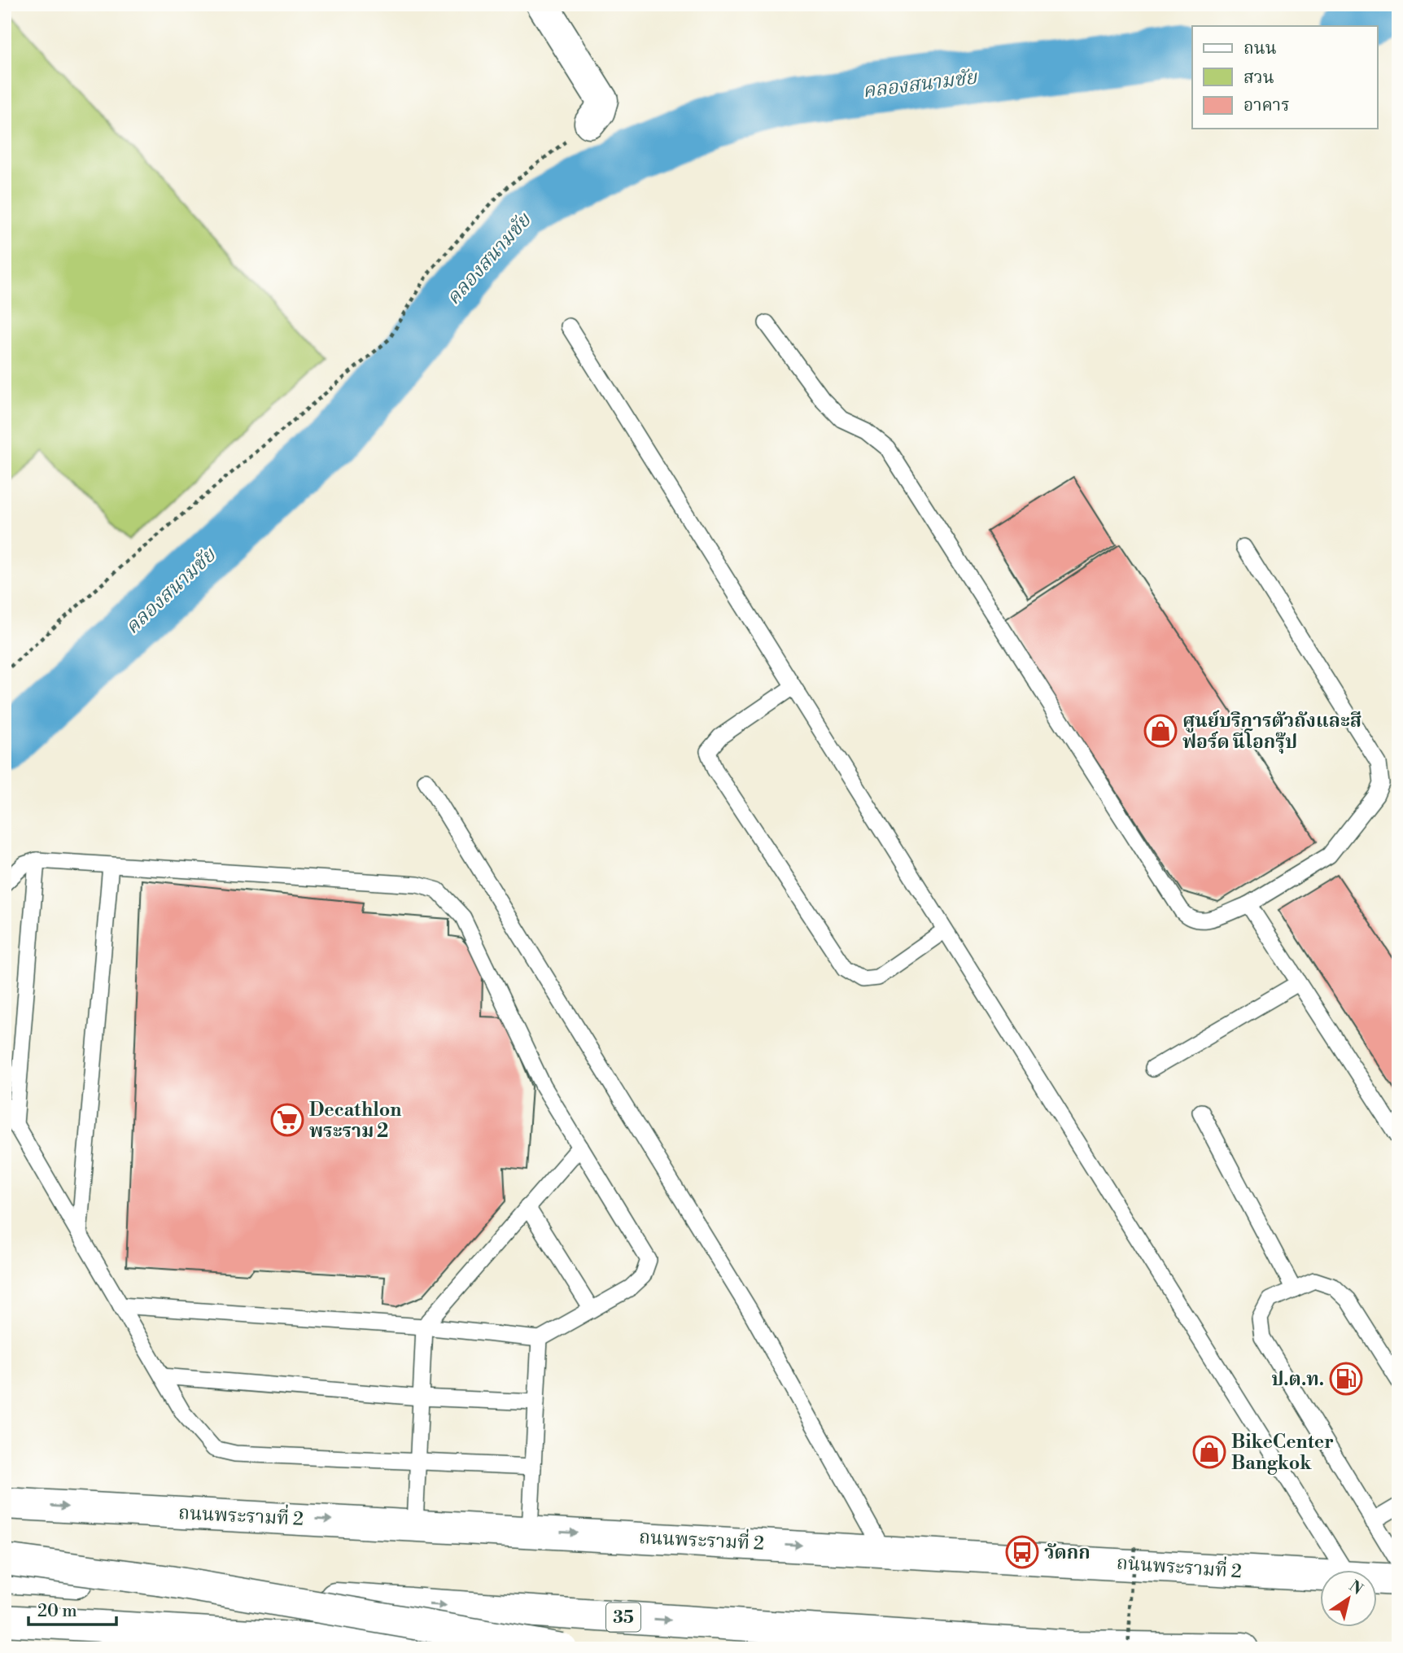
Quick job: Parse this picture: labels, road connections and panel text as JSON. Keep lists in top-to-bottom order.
{
  "streets": {
    "main road": ["ถนนพระรามที่ 2", "35"]
  },
  "water": ["คลองสนามชัย"],
  "places": {
    "shop": ["ศูนย์บริการตัวถังและสี ฟอร์ด นีโอกรุ๊ป", "BikeCenter Bangkok"],
    "supermarket": ["Decathlon พระราม 2"],
    "fuel station": ["ป.ต.ท."],
    "bus stop": ["วัดกก"]
  },
  "legend": ["ถนน", "สวน", "อาคาร"],
  "scale_bar": "20 m",
  "north": "top right"
}
